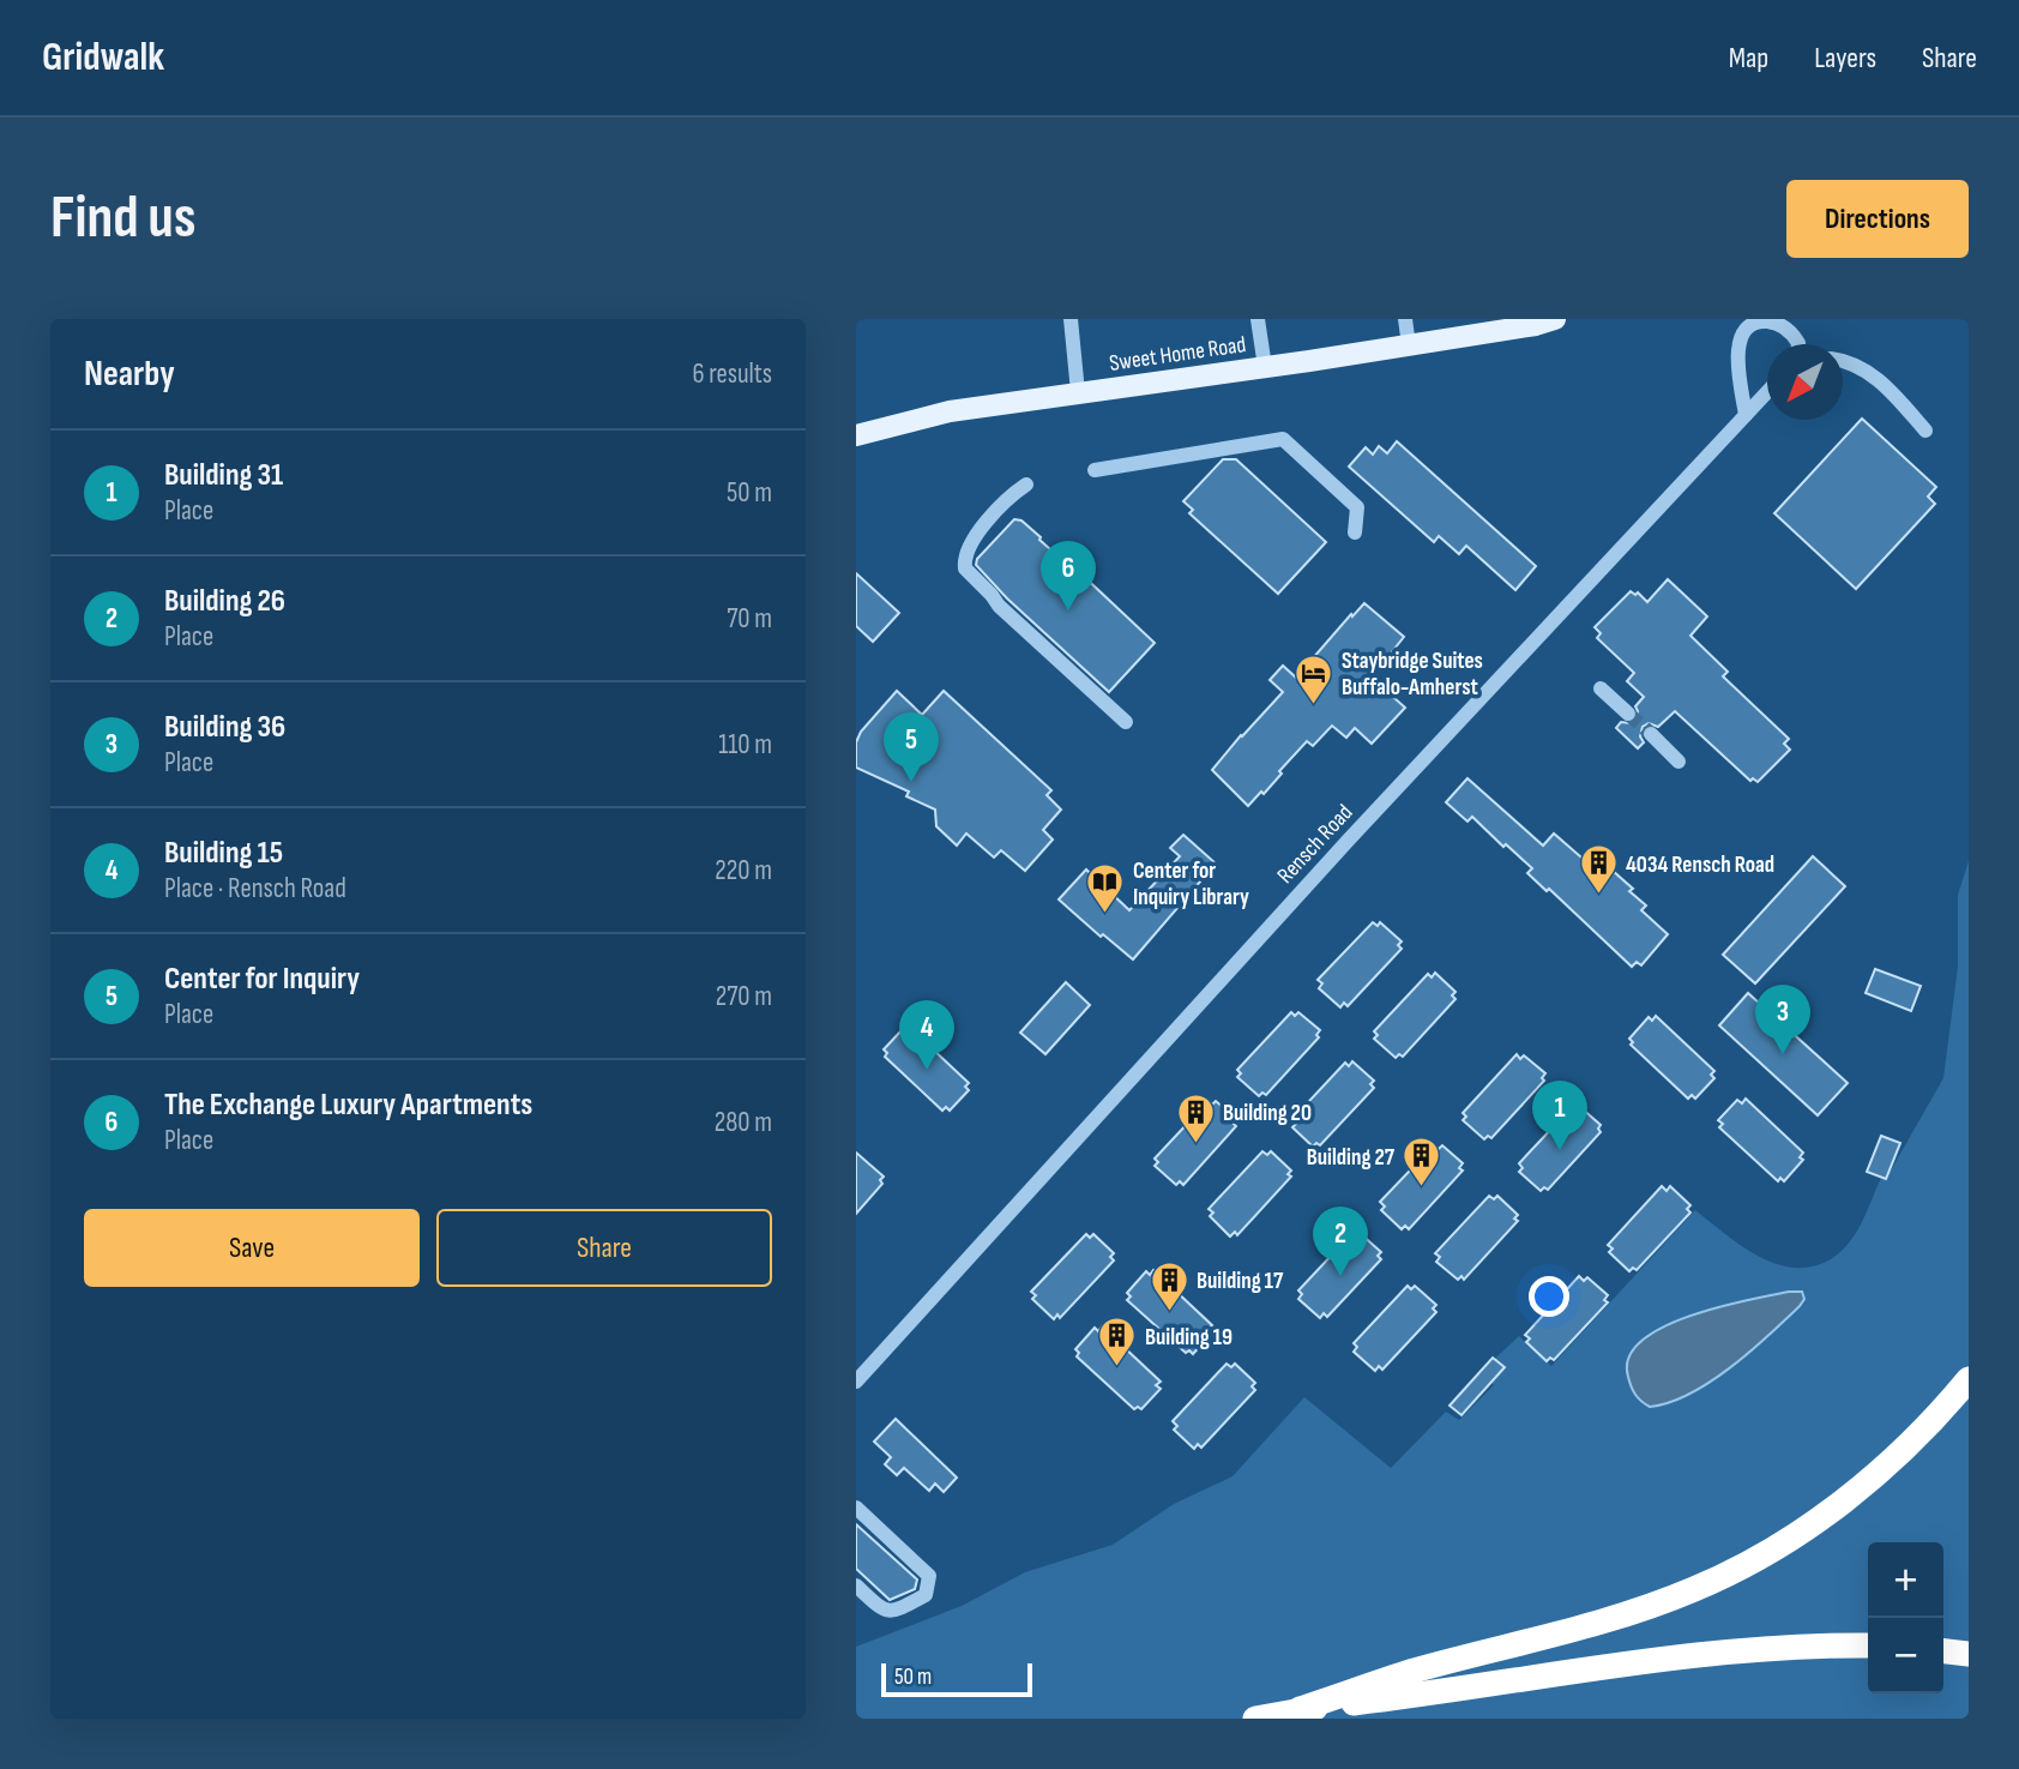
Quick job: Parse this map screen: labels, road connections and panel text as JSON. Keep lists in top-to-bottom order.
{
  "streets": {
    "main road": ["Sweet Home Road"],
    "street": ["Rensch Road"]
  },
  "places": {
    "hotel": ["Staybridge Suites Buffalo-Amherst"],
    "building": [
      "4034 Rensch Road",
      "Building 20",
      "Building 27",
      "Building 17",
      "Building 19"
    ],
    "library": ["Center for Inquiry Library"]
  },
  "scale_bar": "50 m",
  "north": "bottom left",
  "page": {
    "header": "Gridwalk",
    "nav": ["Map", "Layers", "Share"],
    "buttons": [
      "Directions",
      ["Save", "Share"]
    ],
    "title": "Find us",
    "heading": ["Nearby", "6 results"],
    "list": [
      {
        "mark": "1",
        "name": "Building 31",
        "note": "Place",
        "value": "50 m"
      },
      {
        "mark": "2",
        "name": "Building 26",
        "note": "Place",
        "value": "70 m"
      },
      {
        "mark": "3",
        "name": "Building 36",
        "note": "Place",
        "value": "110 m"
      },
      {
        "mark": "4",
        "name": "Building 15",
        "note": "Place · Rensch Road",
        "value": "220 m"
      },
      {
        "mark": "5",
        "name": "Center for Inquiry",
        "note": "Place",
        "value": "270 m"
      },
      {
        "mark": "6",
        "name": "The Exchange Luxury Apartments",
        "note": "Place",
        "value": "280 m"
      }
    ],
    "pins": [
      "6",
      "5",
      "3",
      "4",
      "1",
      "2"
    ],
    "map_buttons": ["+", "−"],
    "scale": "50 m"
  }
}
